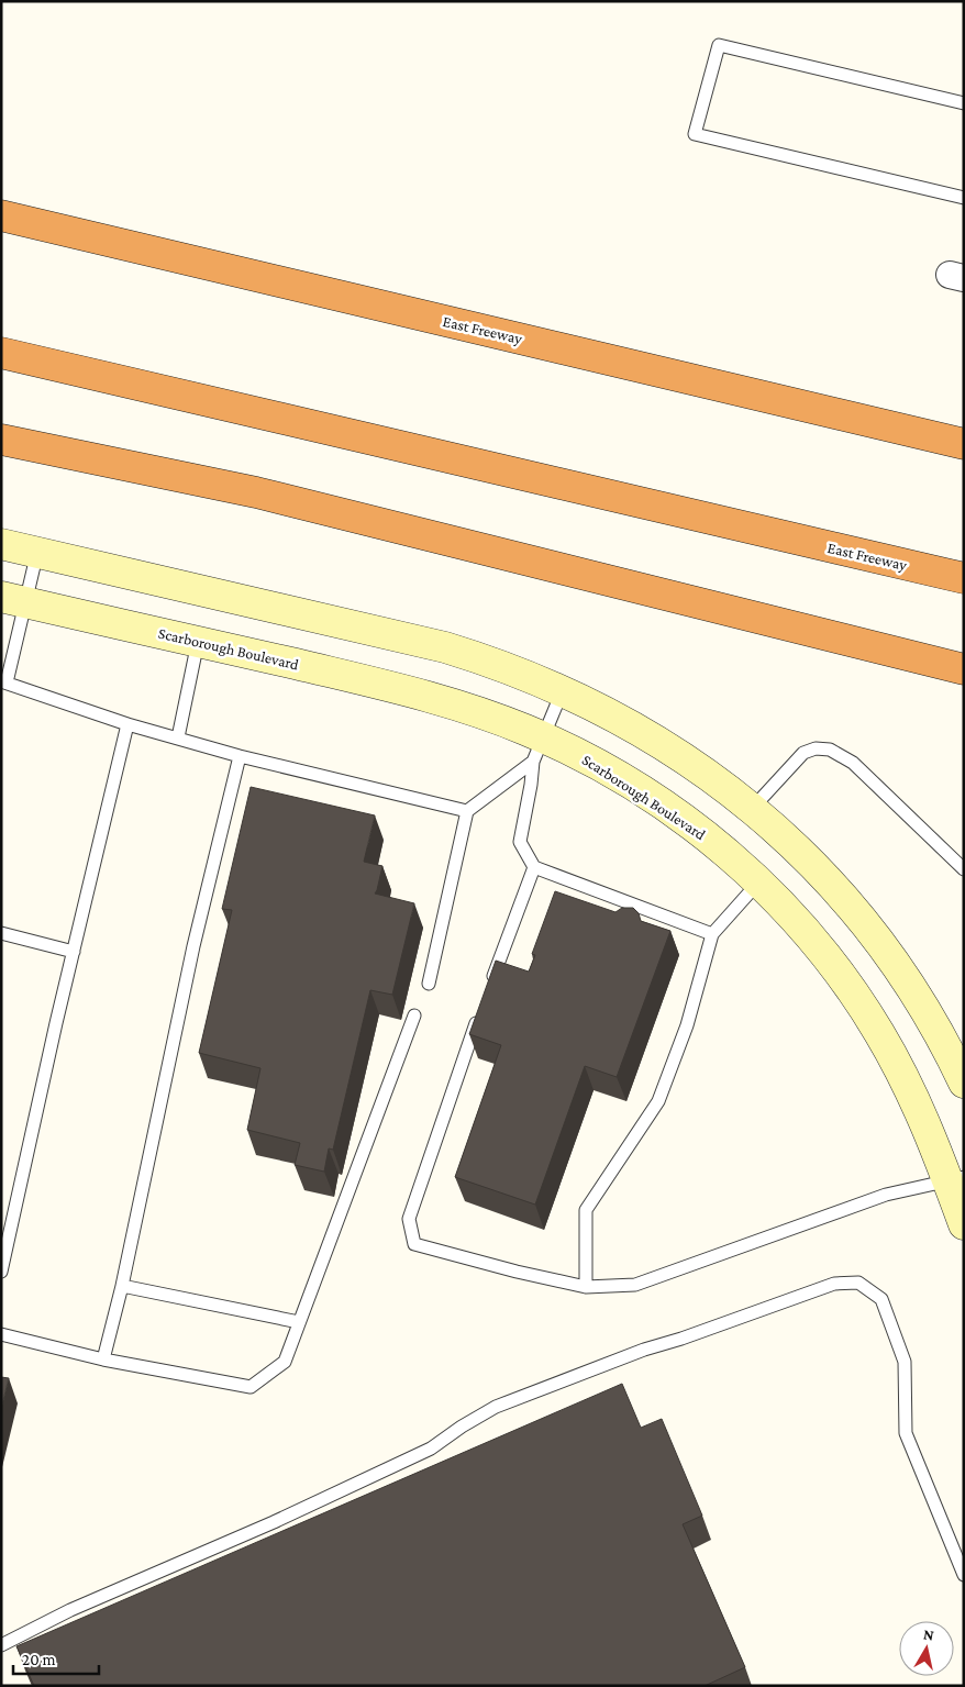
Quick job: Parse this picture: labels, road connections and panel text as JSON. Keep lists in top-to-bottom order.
{
  "streets": {
    "highway": ["East Freeway"],
    "street": ["Scarborough Boulevard"]
  },
  "scale_bar": "20 m",
  "north": "top"
}
